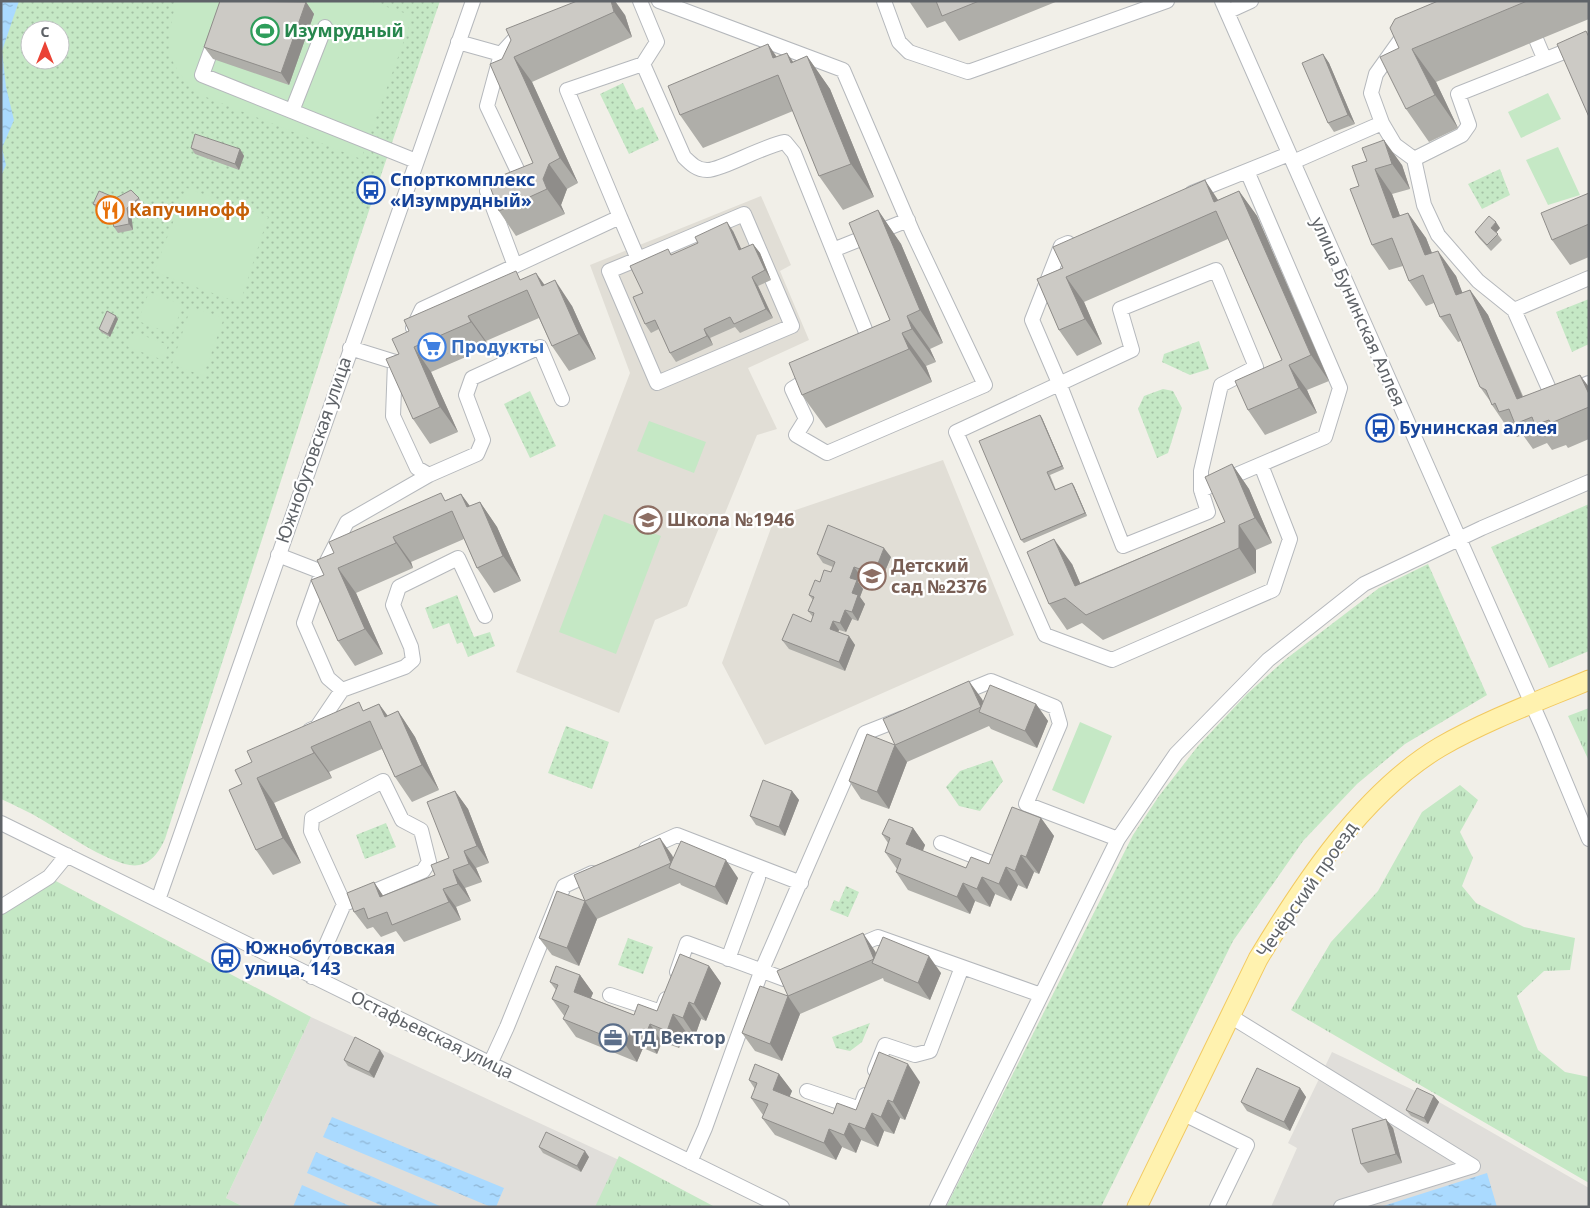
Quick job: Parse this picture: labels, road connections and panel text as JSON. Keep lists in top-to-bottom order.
{
  "streets": {
    "main road": ["Чечёрский проезд"],
    "street": ["улица Бунинская Аллея", "Южнобутовская улица", "Остафьевская улица"]
  },
  "crossings": [
    ["улица Бунинская Аллея", "Чечёрский проезд"],
    ["Южнобутовская улица", "Остафьевская улица"]
  ],
  "places": {
    "sports": ["Изумрудный"],
    "bus stop": ["Спорткомплекс «Изумрудный»", "Бунинская аллея", "Южнобутовская улица, 143"],
    "restaurant": ["Капучинофф"],
    "supermarket": ["Продукты"],
    "school or university": ["Школа №1946", "Детский сад №2376"],
    "office": ["ТД Вектор"]
  },
  "north": "top"
}
